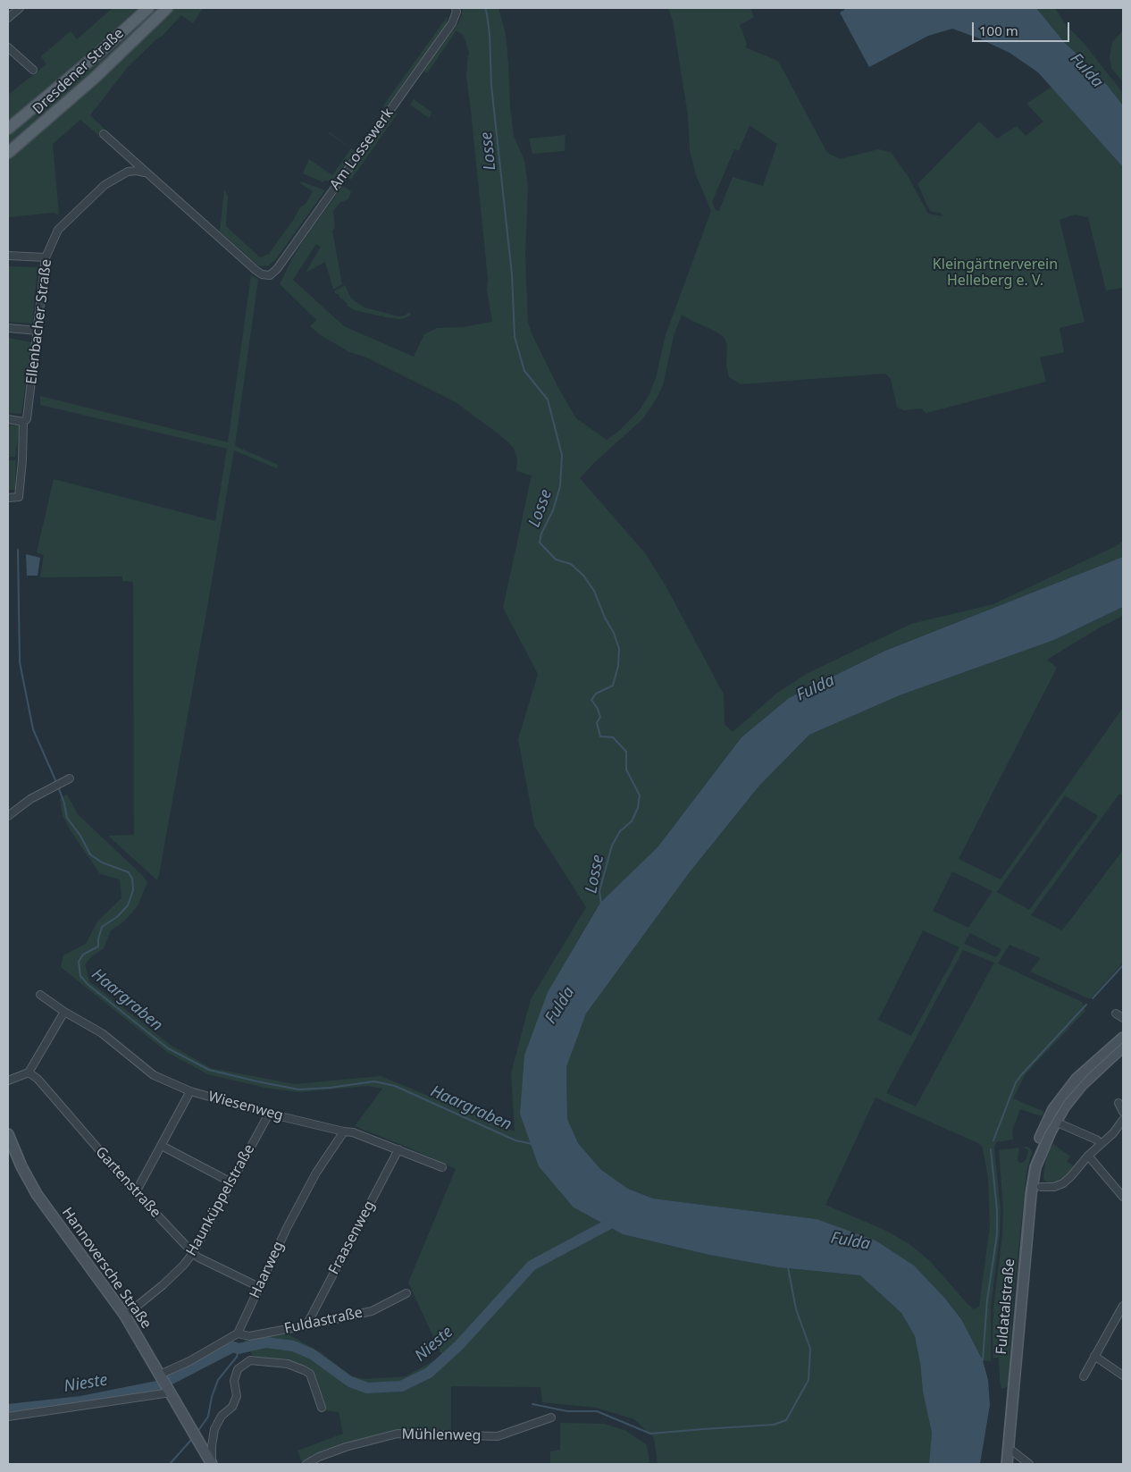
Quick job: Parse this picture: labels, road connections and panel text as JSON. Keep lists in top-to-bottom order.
{
  "streets": {
    "main road": ["Dresdener Straße", "Hannoversche Straße", "Fuldatalstraße"],
    "street": [
      "Am Lossewerk",
      "Ellenbacher Straße",
      "Wiesenweg",
      "Gartenstraße",
      "Haunküppelstraße",
      "Fraasenweg",
      "Haarweg",
      "Fuldastraße",
      "Mühlenweg"
    ]
  },
  "crossings": [
    ["Am Lossewerk", "Ellenbacher Straße"],
    ["Wiesenweg", "Haunküppelstraße"],
    ["Wiesenweg", "Fraasenweg"],
    ["Wiesenweg", "Haarweg"],
    ["Gartenstraße", "Haunküppelstraße"],
    ["Gartenstraße", "Haarweg"],
    ["Haunküppelstraße", "Hannoversche Straße"],
    ["Fraasenweg", "Fuldastraße"],
    ["Haarweg", "Fuldastraße"]
  ],
  "water": [
    "Fulda",
    "Losse",
    "Haargraben",
    "Nieste"
  ],
  "parks": ["Kleingärtnerverein Helleberg e. V."],
  "scale_bar": "100 m"
}
